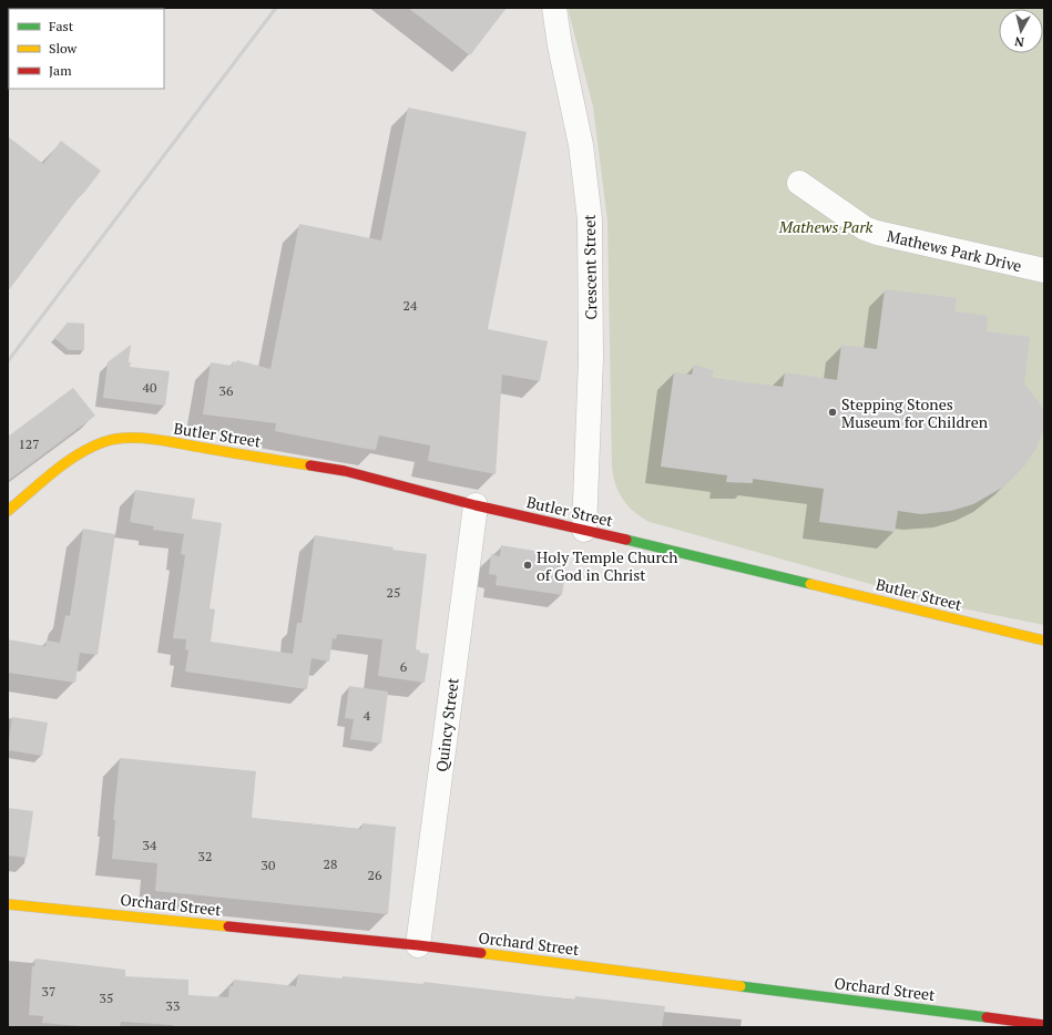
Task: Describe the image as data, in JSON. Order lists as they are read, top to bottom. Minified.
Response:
{"streets":{"main road":["Butler Street","Orchard Street"],"street":["Mathews Park Drive","Crescent Street","Quincy Street"]},"crossings":[["Crescent Street","Butler Street"],["Butler Street","Quincy Street"],["Quincy Street","Orchard Street"]],"parks":["Mathews Park"],"places":["Stepping Stones Museum for Children","Holy Temple Church of God in Christ"],"house_numbers":["24","40","36","127","25","6","4","34","32","28","30","26","37","35","33"],"legend":["Fast","Slow","Jam"],"north":"bottom"}
